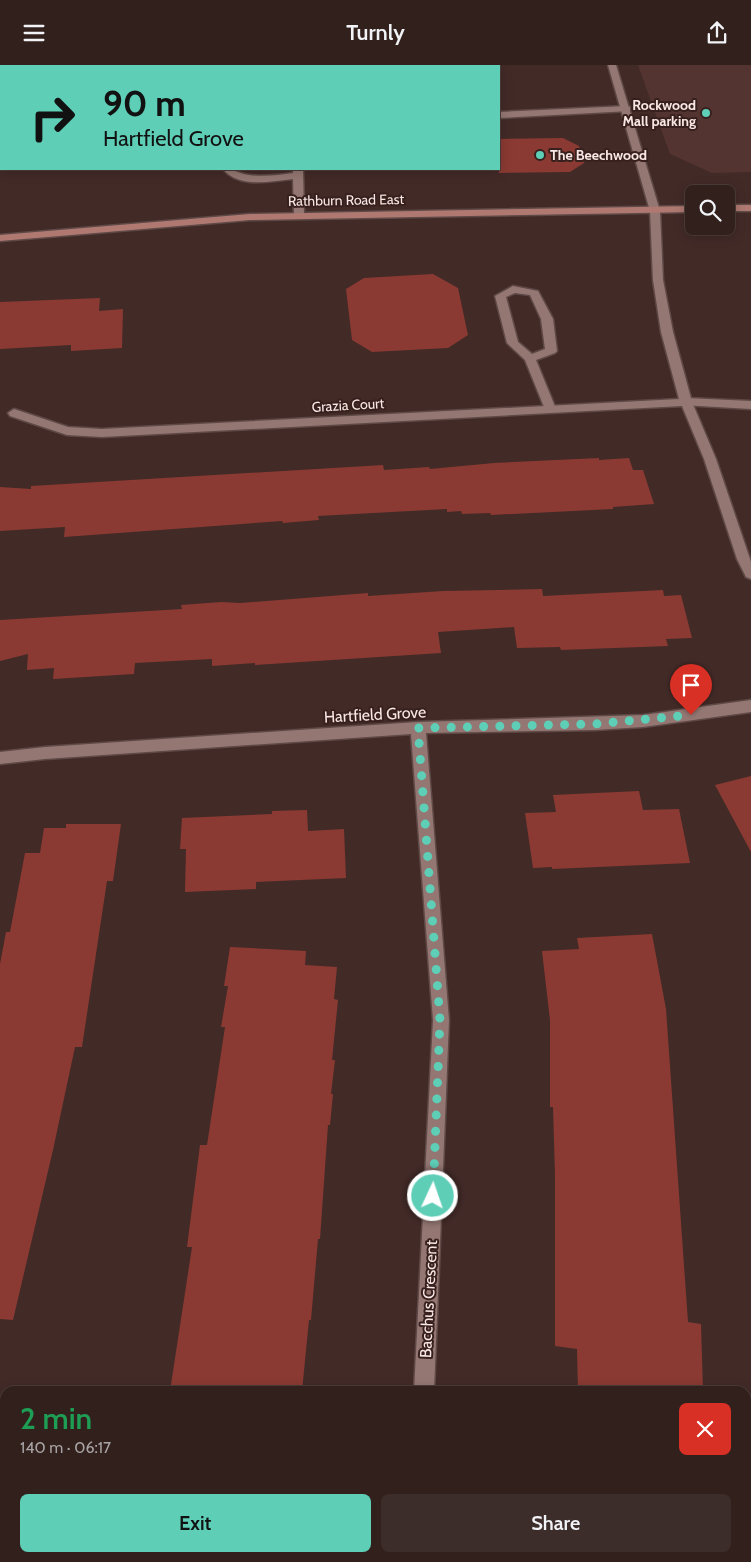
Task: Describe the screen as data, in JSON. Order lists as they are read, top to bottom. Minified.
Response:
{"streets":{"street":["Rathburn Road East","Grazia Court","Hartfield Grove","Bacchus Crescent"]},"crossings":[["Hartfield Grove","Bacchus Crescent"]],"places":["Rockwood Mall parking","The Beechwood"],"page":{"header":"Turnly","turn":["90 m","Hartfield Grove"],"heading":["2 min","140 m · 06:17"],"buttons":["Exit","Share"]}}
